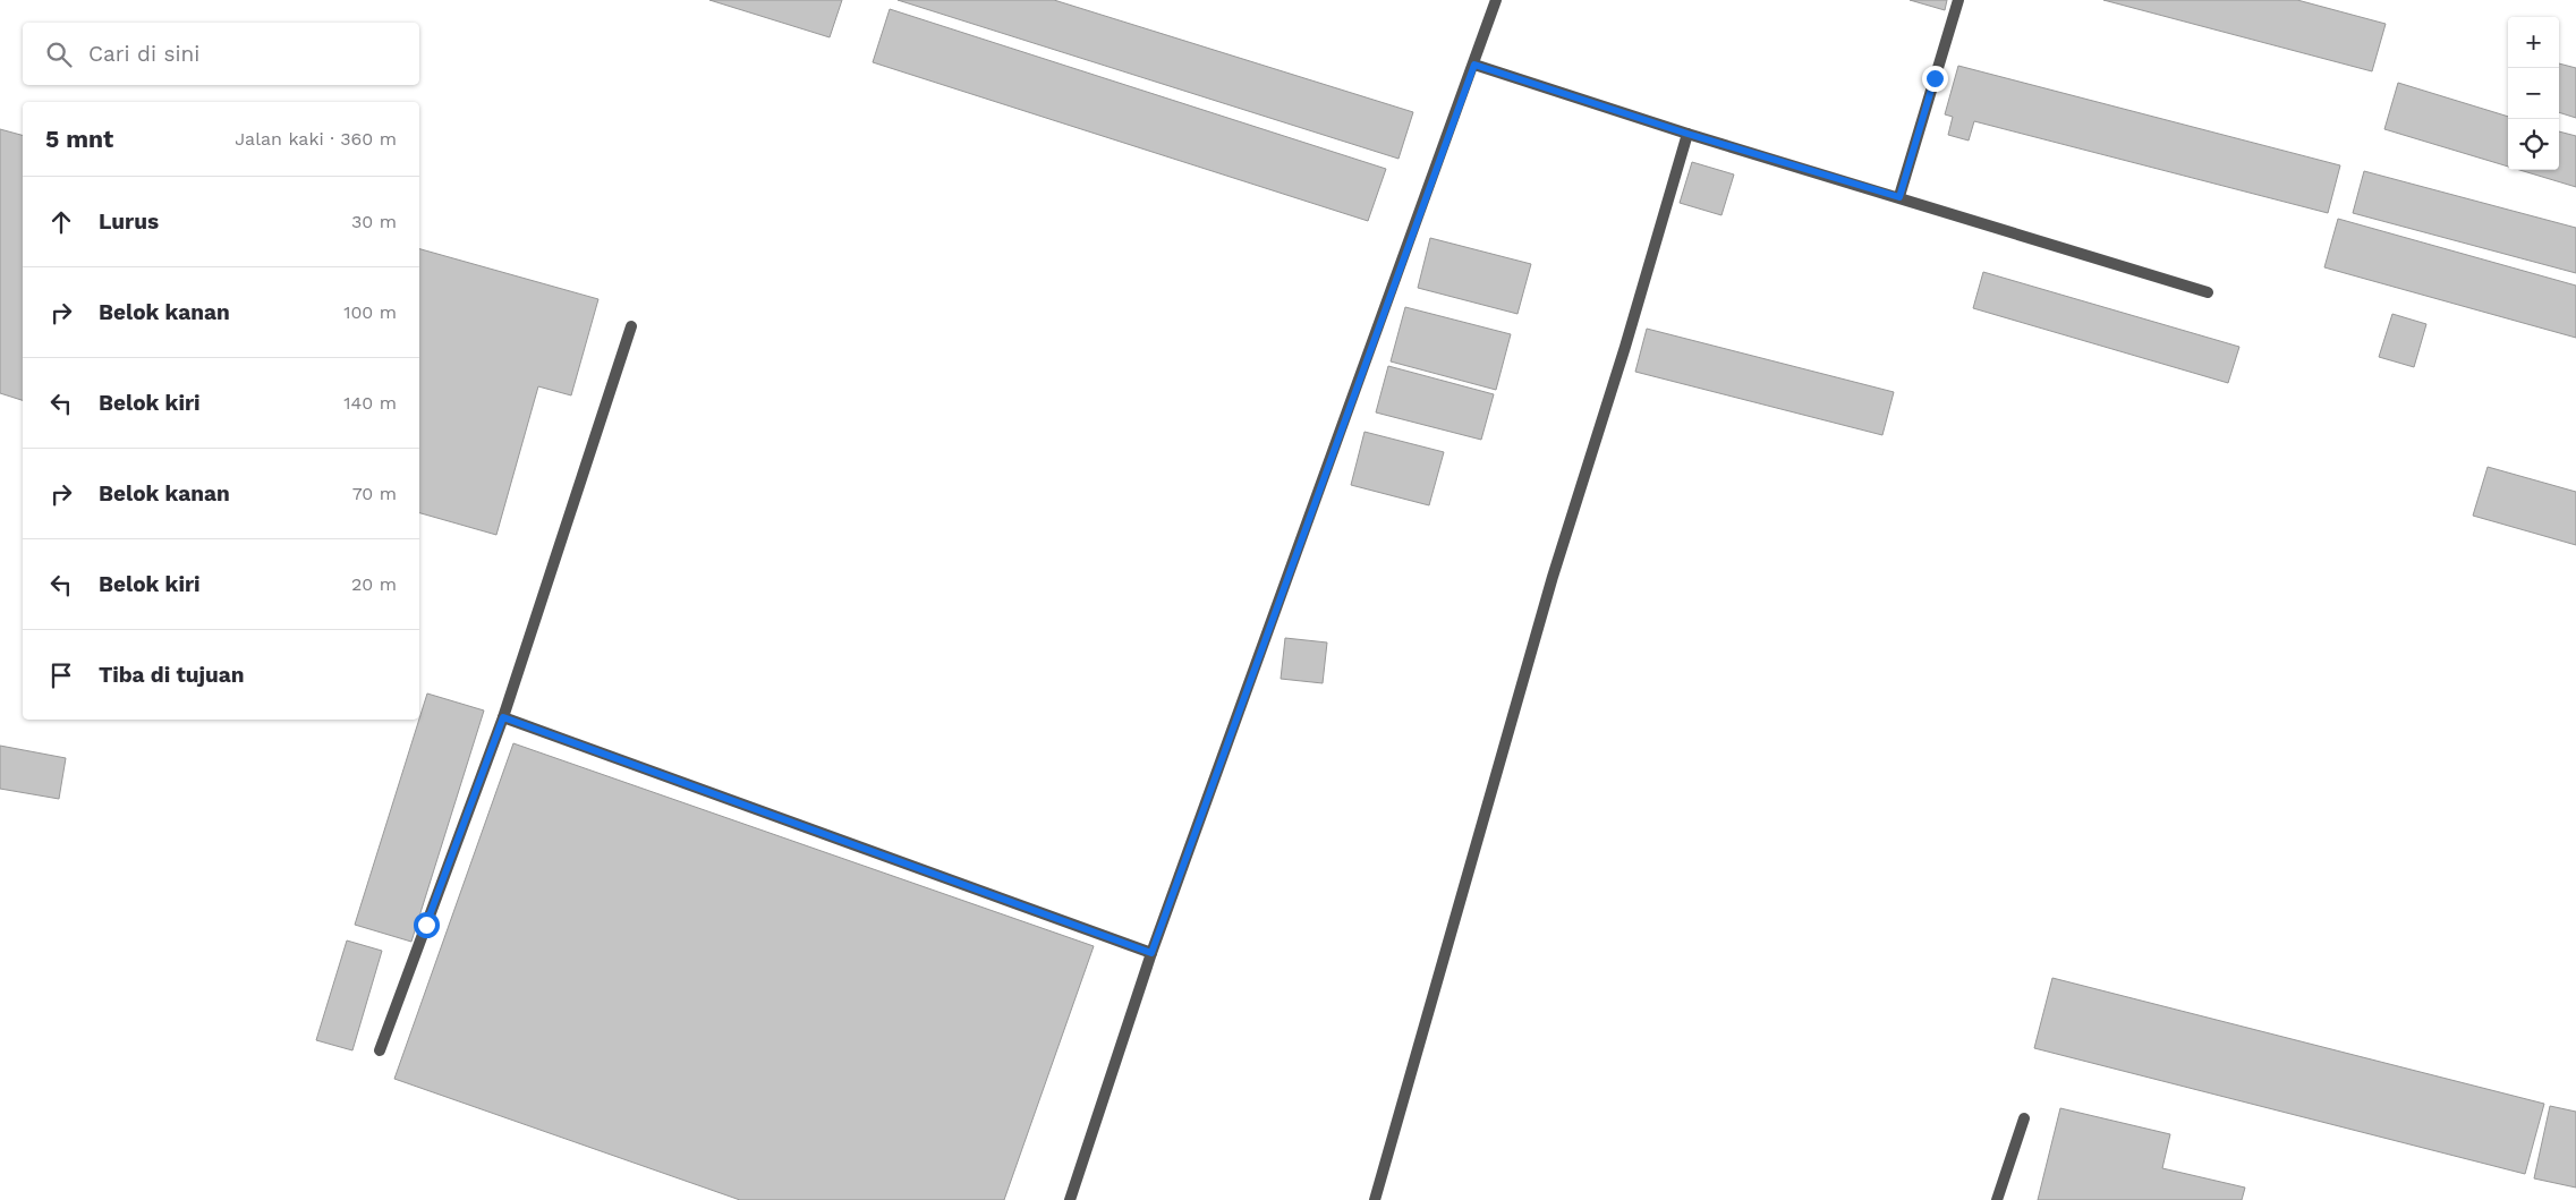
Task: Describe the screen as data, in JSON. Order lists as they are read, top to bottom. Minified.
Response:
{"page":{"map_buttons":["+","−"],"search":"Cari di sini","heading":["5 mnt","Jalan kaki · 360 m"],"list":[["Lurus","30 m"],["Belok kanan","100 m"],["Belok kiri","140 m"],["Belok kanan","70 m"],["Belok kiri","20 m"],"Tiba di tujuan"]}}
